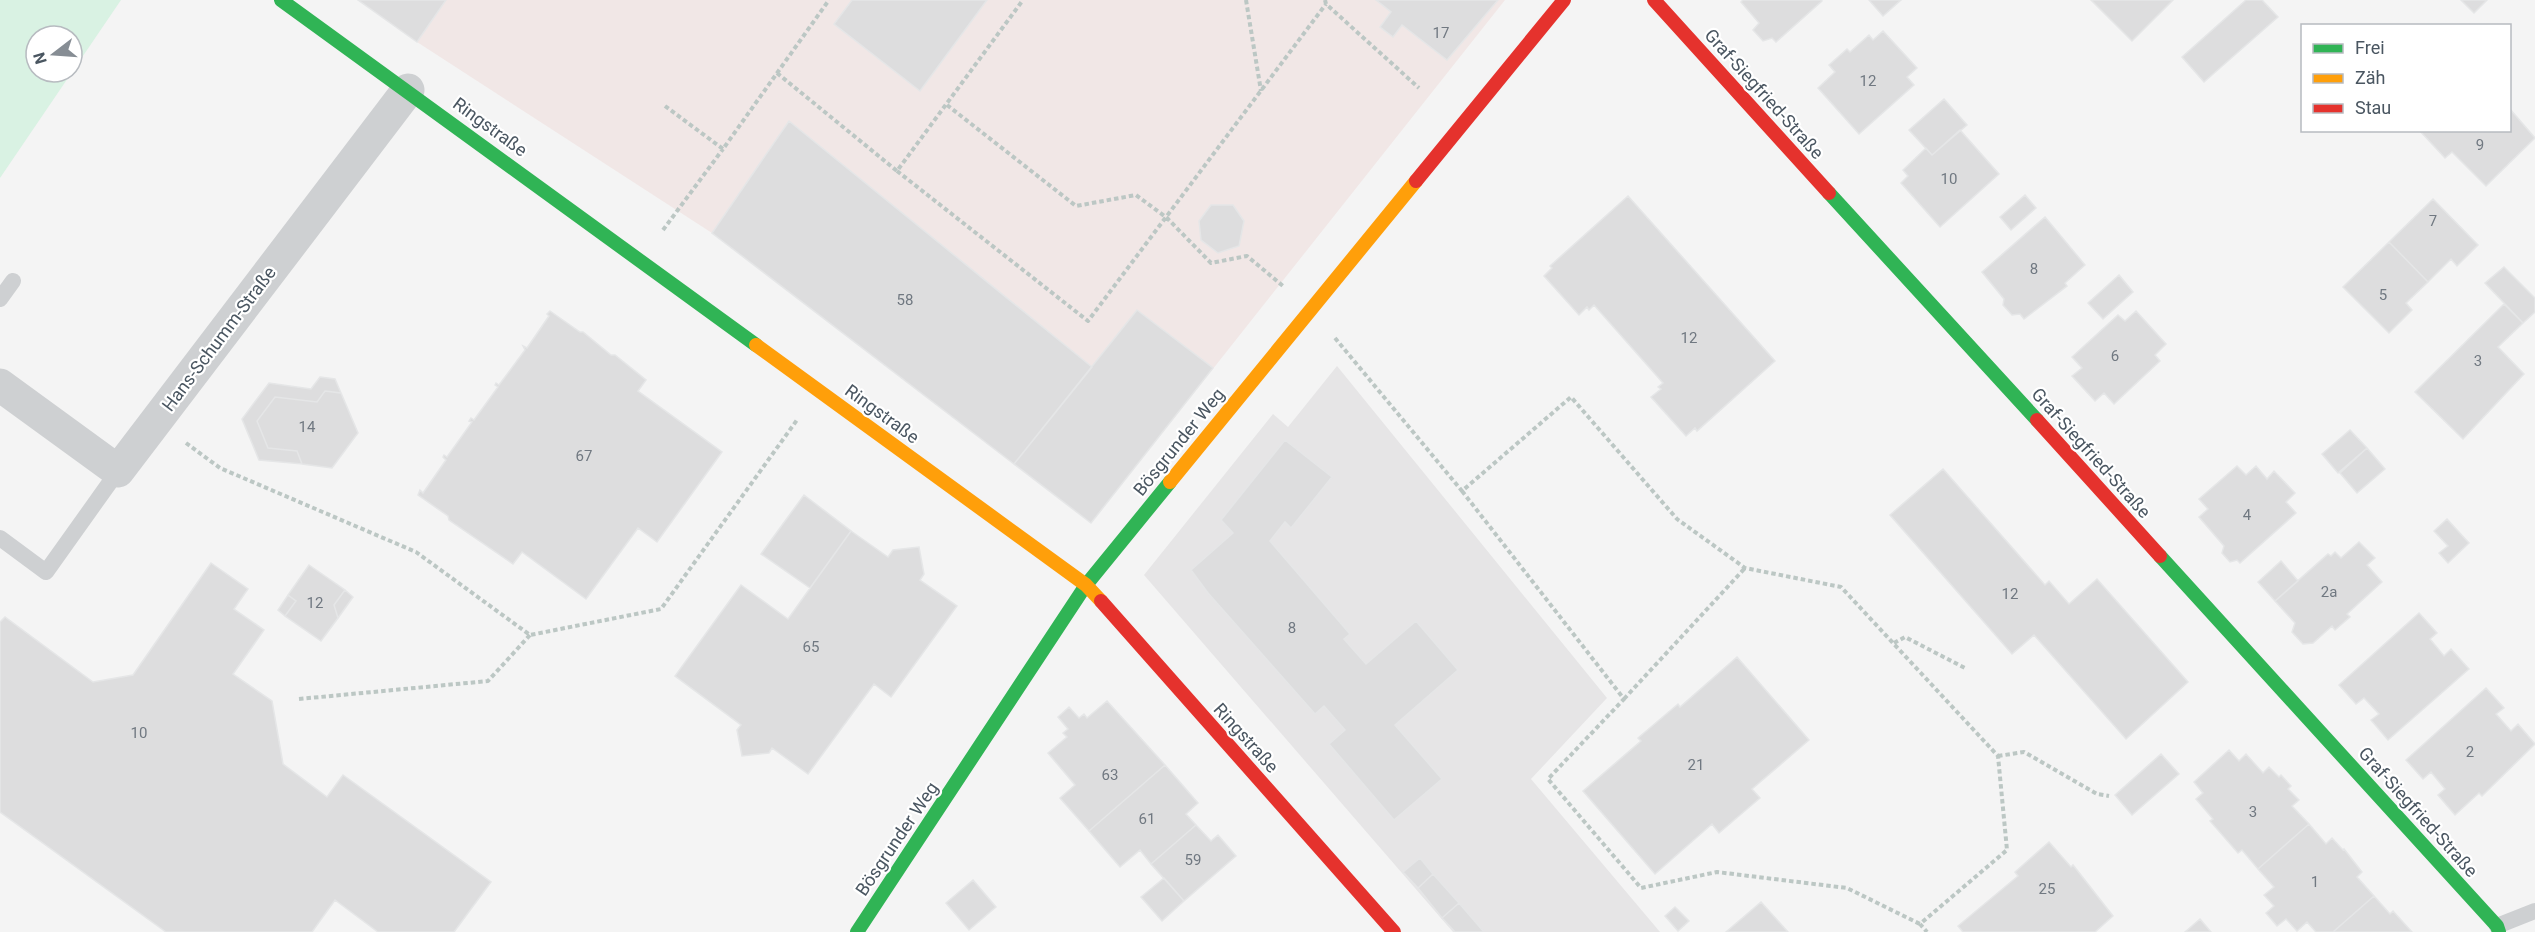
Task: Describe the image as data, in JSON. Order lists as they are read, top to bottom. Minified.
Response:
{"streets":{"street":["Graf-Siegfried-Straße","Ringstraße","Hans-Schumm-Straße","Bösgrunder Weg"]},"crossings":[["Ringstraße","Hans-Schumm-Straße"],["Ringstraße","Bösgrunder Weg"]],"house_numbers":["17","12","9","10","7","8","5","58","12","6","3","14","67","4","2a","12","12","8","65","10","2","21","63","3","61","59","1","25"],"legend":["Frei","Zäh","Stau"],"north":"left"}
